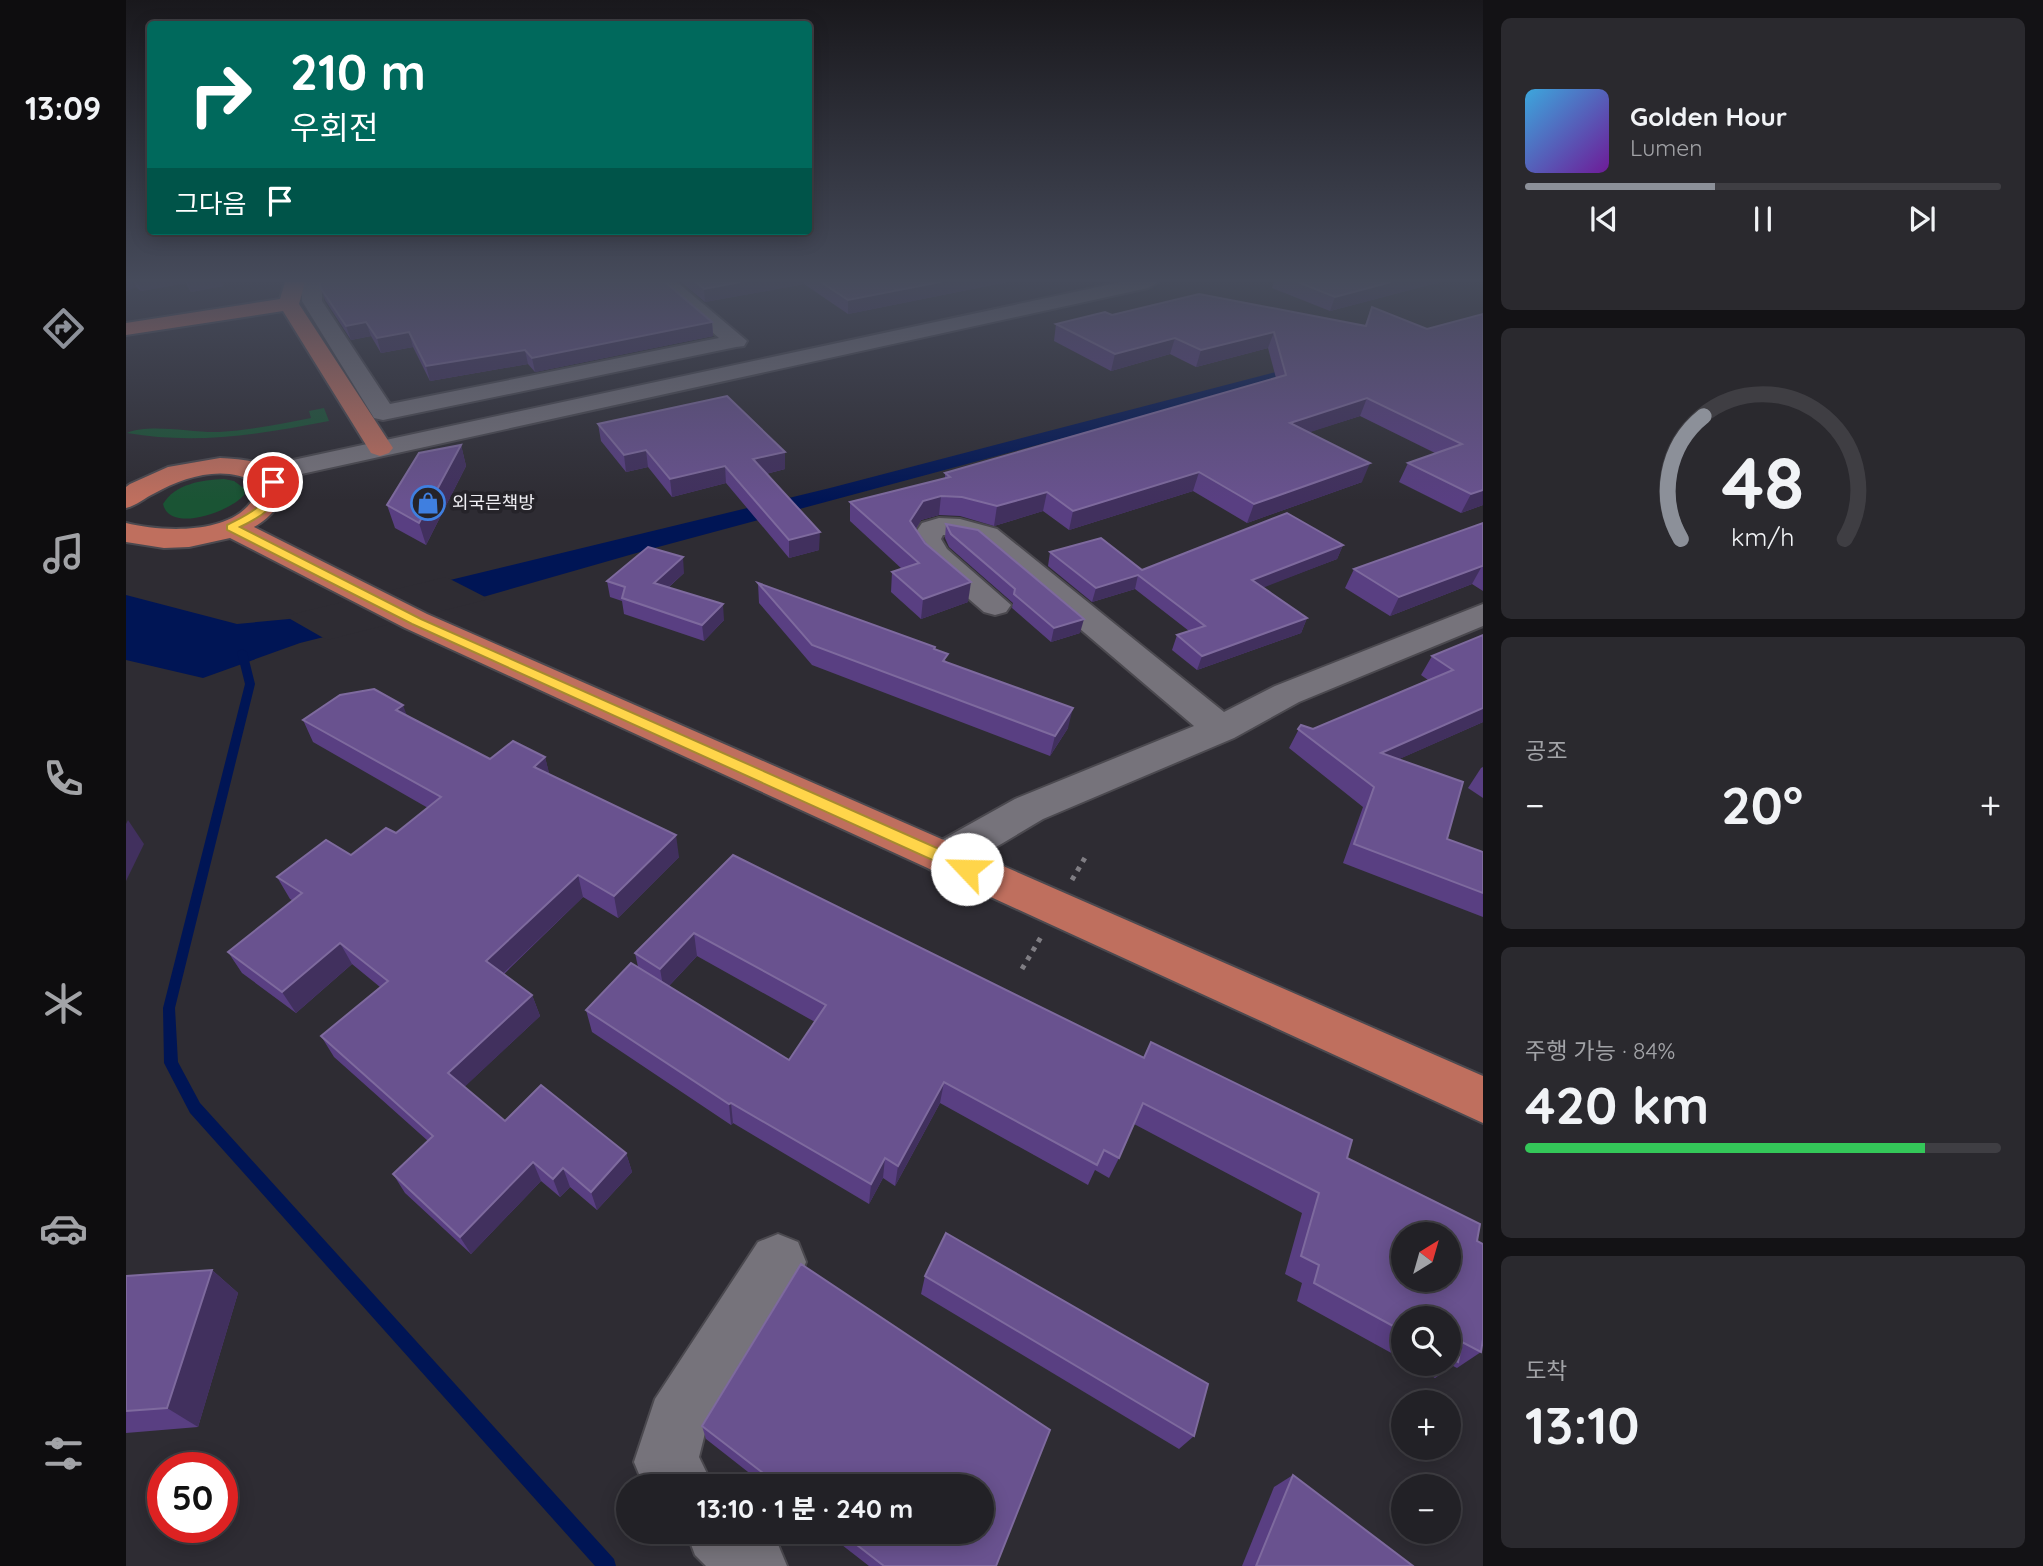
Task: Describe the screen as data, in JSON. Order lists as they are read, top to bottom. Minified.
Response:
{"places":{"shop":["외국믄책방"]},"north":"top right","page":{"tabs":"13:09","turn":["210 m","우회전"],"song":["Golden Hour","Lumen"],"then":"그다음","tile":["공조",["주행 가능 · 84%","420 km"],["도착","13:10"]],"heat":["−","20°","+"],"map_buttons":["+","−"],"limit":"50","trip":"13:10 · 1 분 · 240 m","gauge":["48","km/h"]}}
